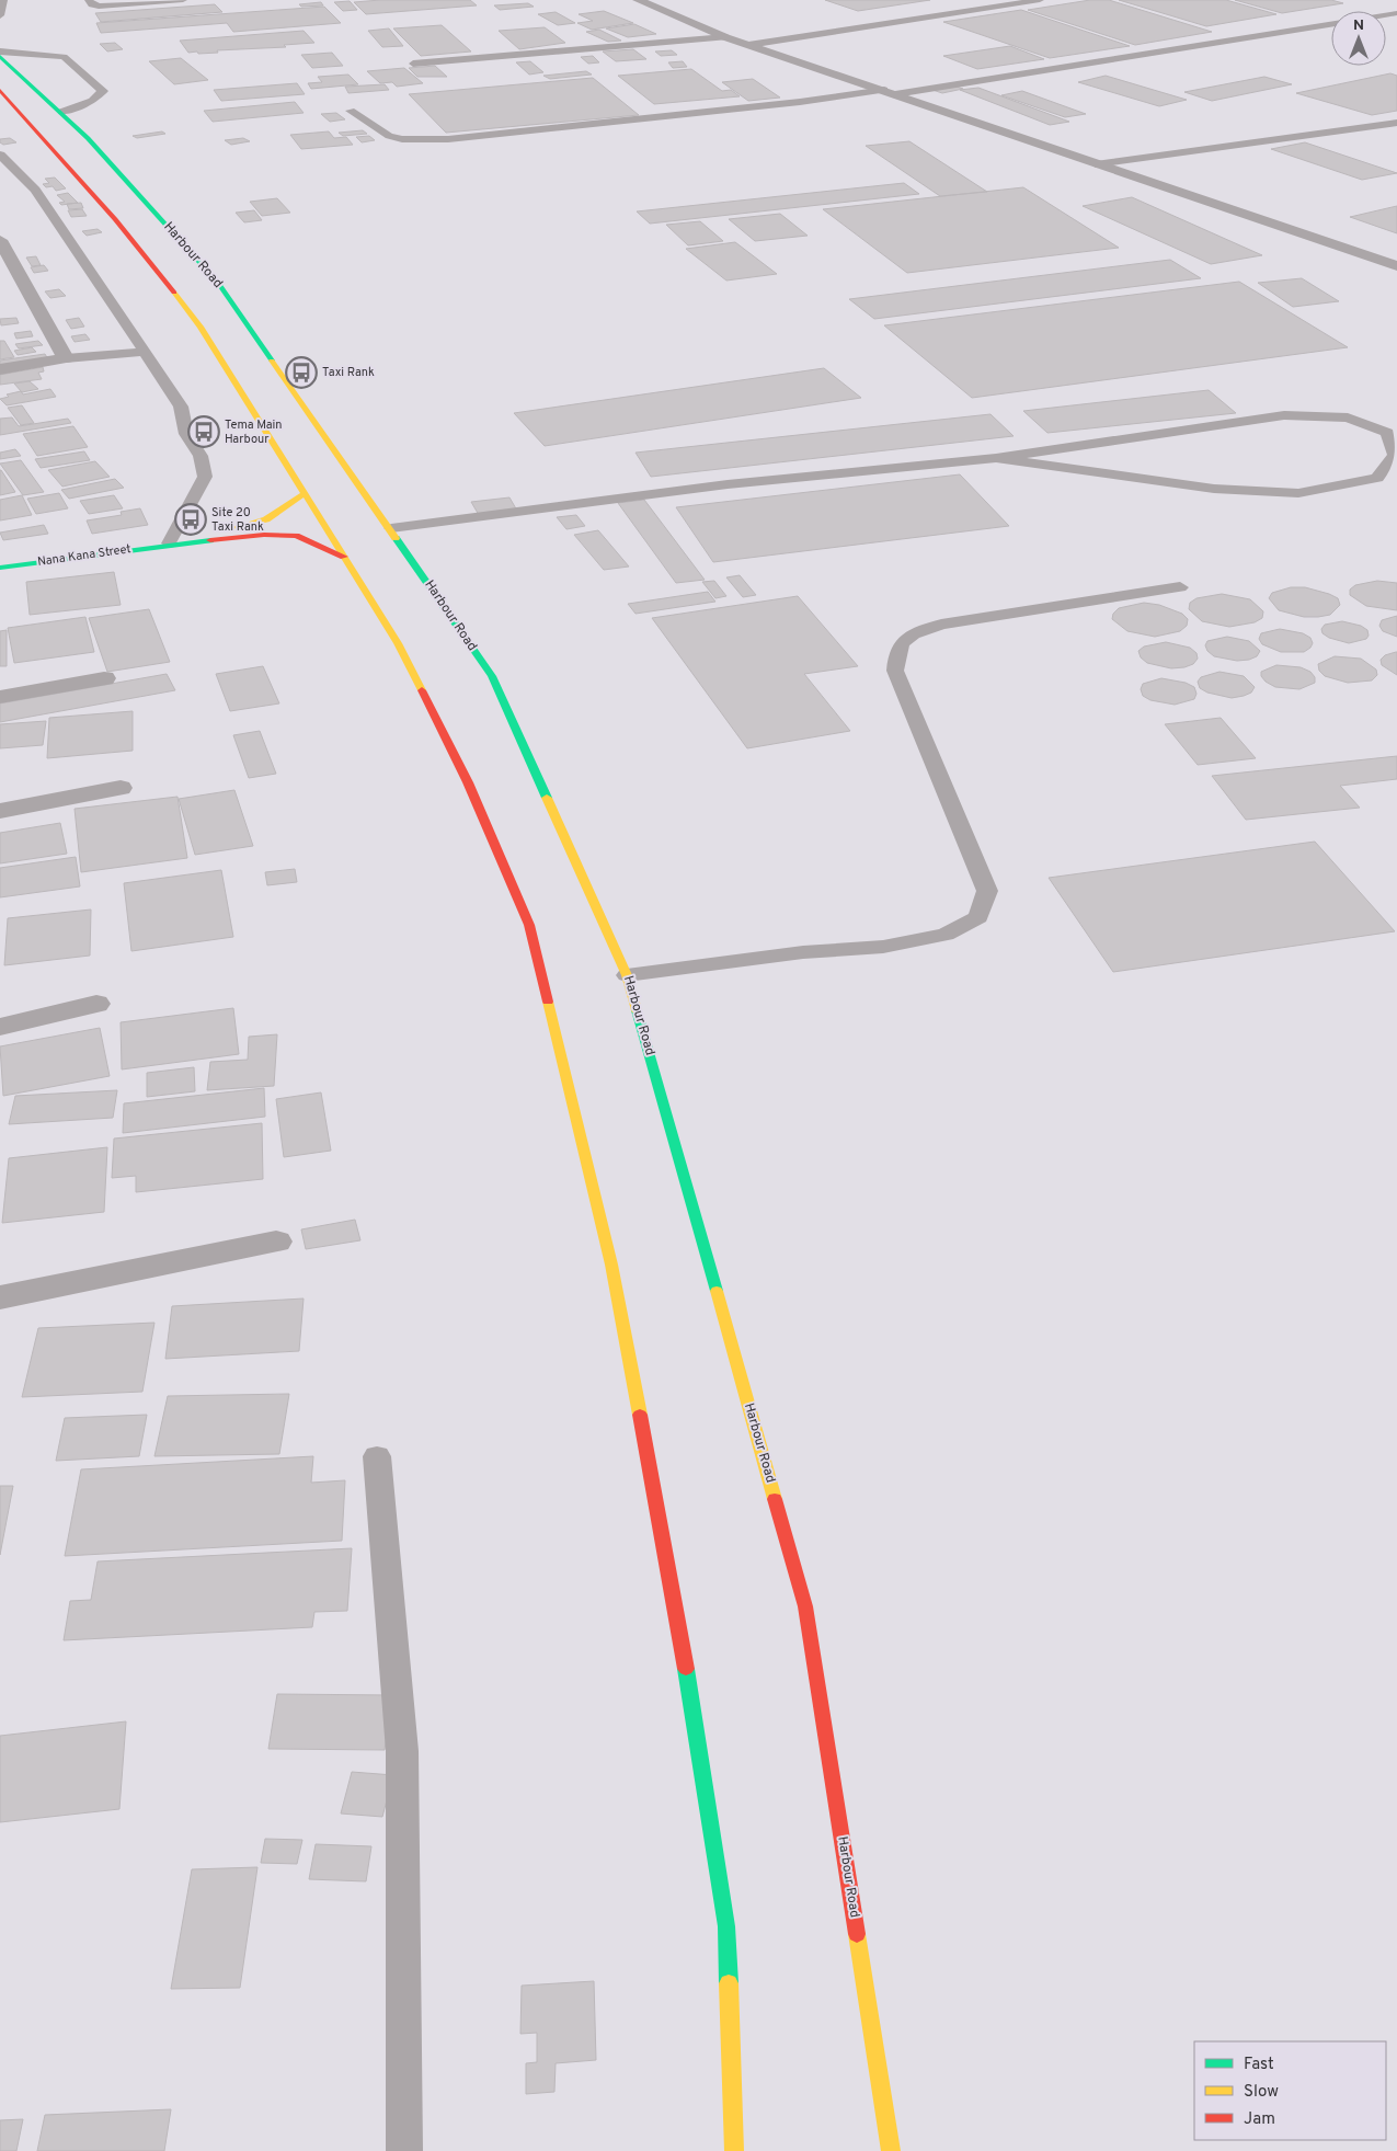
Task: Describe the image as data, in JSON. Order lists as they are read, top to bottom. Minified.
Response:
{"streets":{"main road":["Harbour Road","Nana Kana Street"]},"places":{"bus stop":["Taxi Rank","Tema Main Harbour","Site 20 Taxi Rank"]},"legend":["Fast","Slow","Jam"],"north":"top"}
